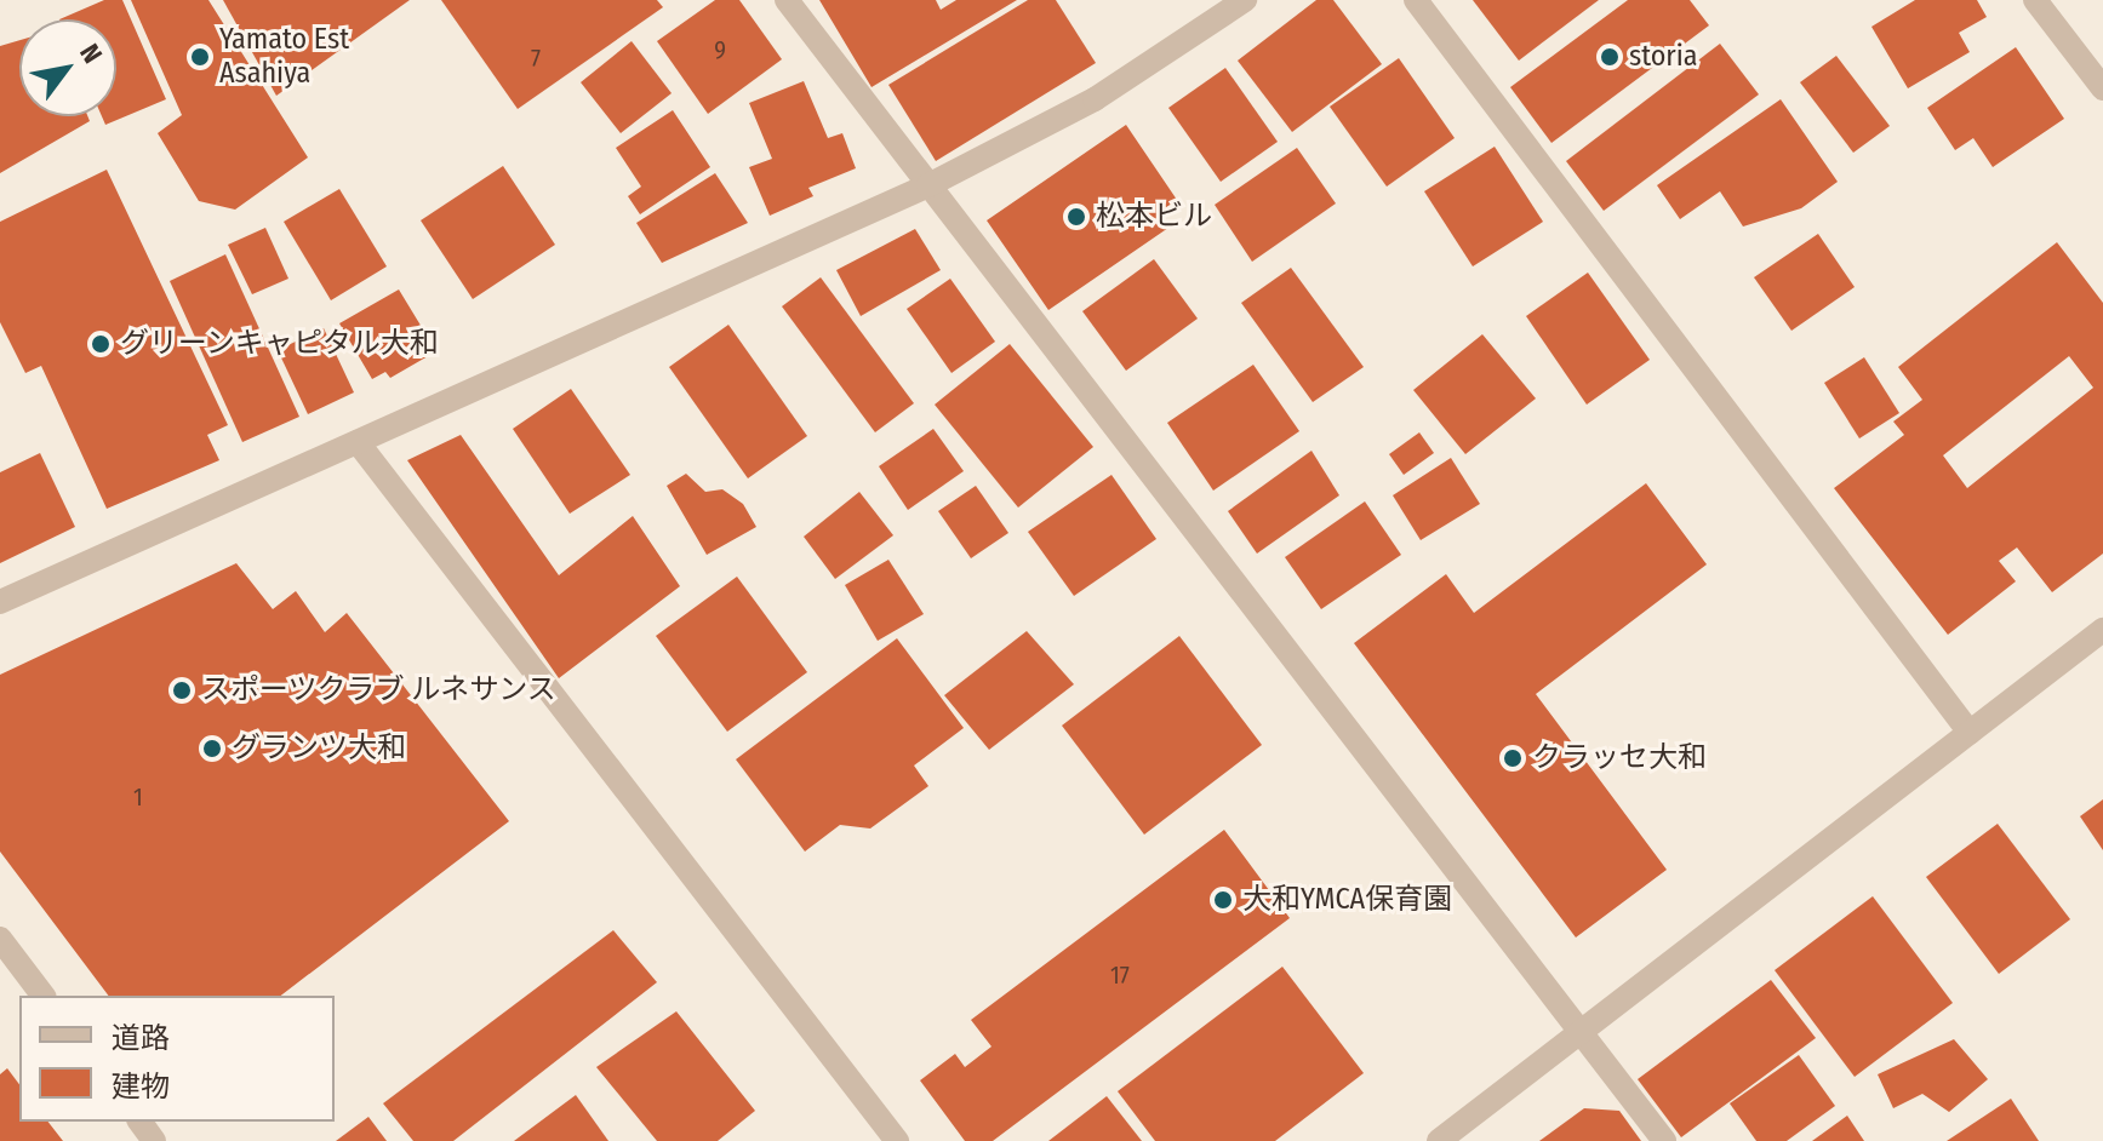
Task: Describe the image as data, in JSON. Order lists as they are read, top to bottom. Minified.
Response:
{"places":["Yamato Est Asahiya","storia","松本ビル","グリーンキャピタル大和","スポーツクラブ ルネサンス","グランツ大和","クラッセ大和","大和YMCA保育園"],"house_numbers":["9","7","1","17"],"legend":["道路","建物"],"north":"top right"}
